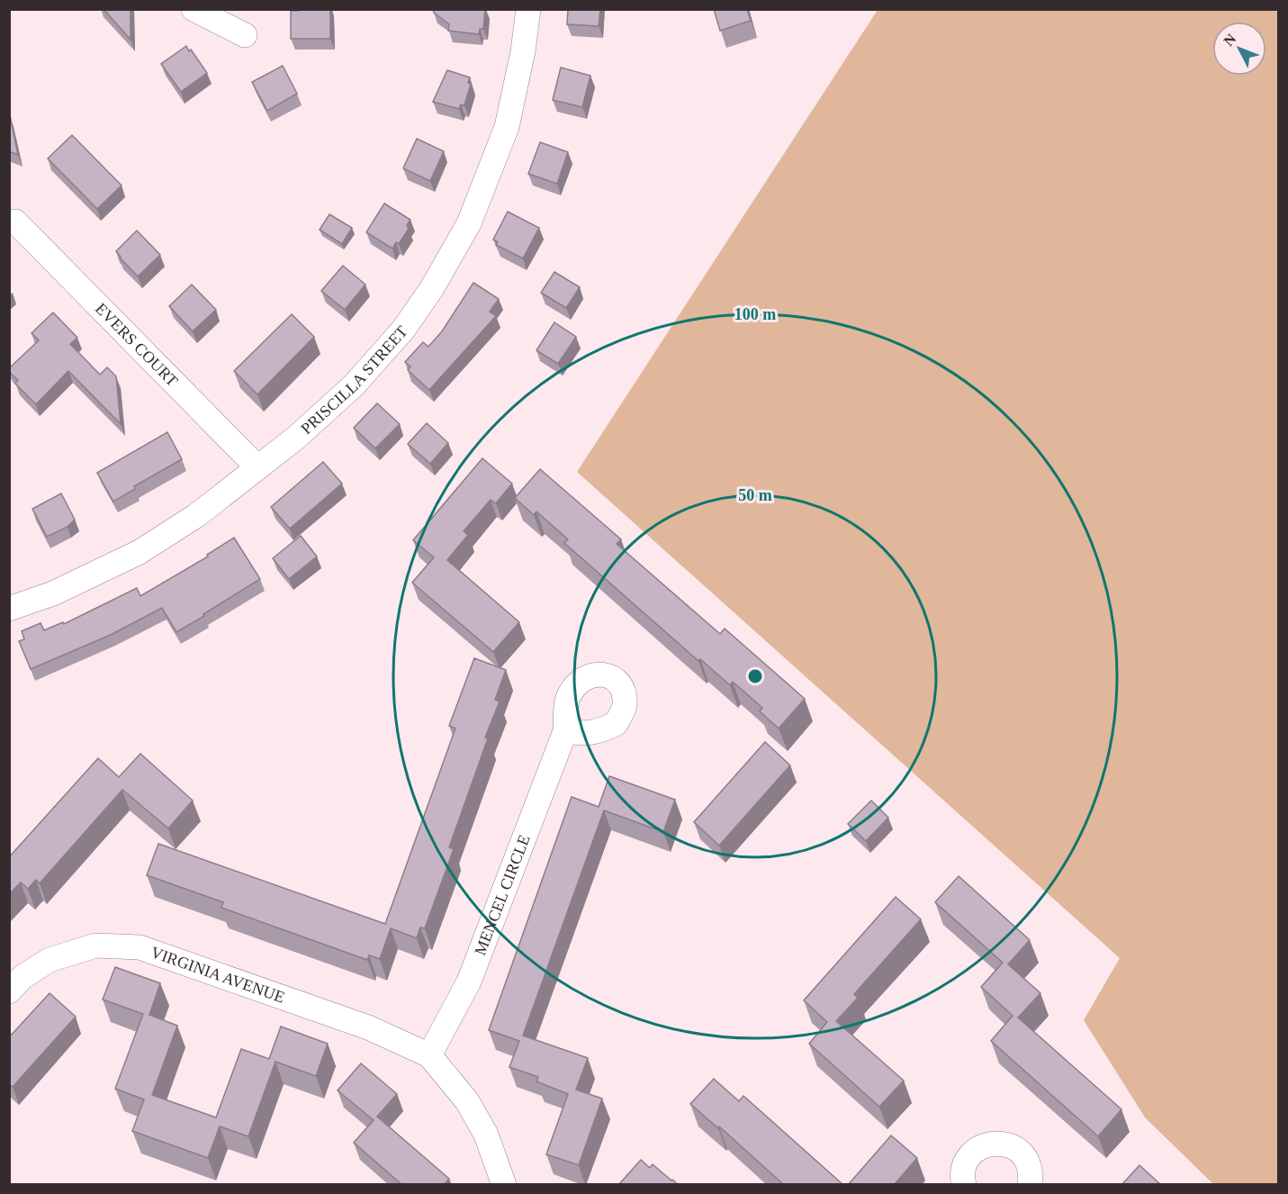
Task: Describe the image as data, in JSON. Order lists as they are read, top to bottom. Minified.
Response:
{"streets":{"street":["EVERS COURT","PRISCILLA STREET","MENCEL CIRCLE","VIRGINIA AVENUE"]},"crossings":[["EVERS COURT","PRISCILLA STREET"],["MENCEL CIRCLE","VIRGINIA AVENUE"]],"north":"top left","rings":["100 m","50 m"]}
